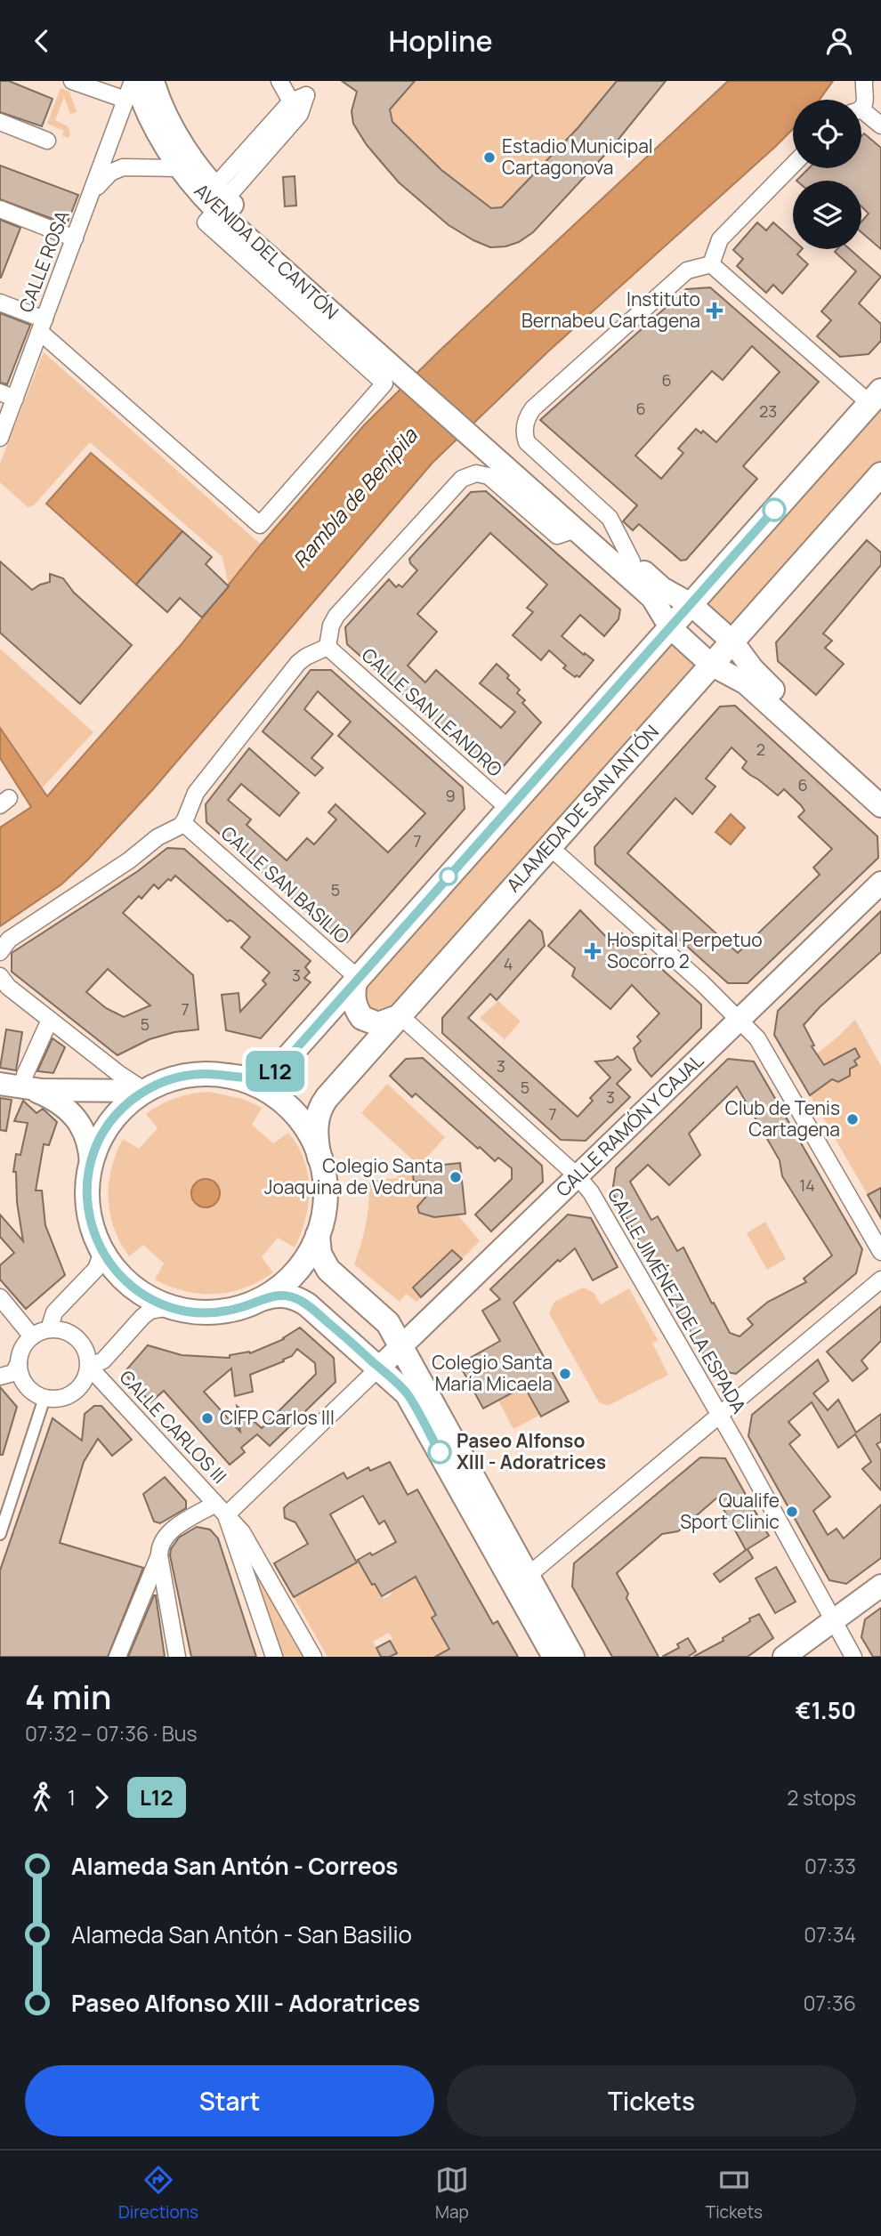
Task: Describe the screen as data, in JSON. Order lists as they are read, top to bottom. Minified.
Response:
{"streets":{"main road":["AVENIDA DEL CANTÓN","ALAMEDA DE SAN ANTÓN","CALLE RAMÓN Y CAJAL"],"street":["CALLE ROSA","CALLE SAN LEANDRO","CALLE SAN BASILIO","CALLE JIMÉNEZ DE LA ESPADA","CALLE CARLOS III"]},"crossings":[["AVENIDA DEL CANTÓN","CALLE ROSA"],["ALAMEDA DE SAN ANTÓN","CALLE JIMÉNEZ DE LA ESPADA"],["CALLE RAMÓN Y CAJAL","CALLE JIMÉNEZ DE LA ESPADA"]],"water":["Rambla de Benipila"],"places":{"other":["Estadio Municipal Cartagonova","Club de Tenis Cartagena","Colegio Santa Joaquina de Vedruna","Colegio Santa María Micaela","CIFP Carlos III","Paseo Alfonso XIII - Adoratrices","Qualife Sport Clinic"],"health":["Instituto Bernabeu Cartagena","Hospital Perpetuo Socorro 2"]},"lines":["bus line L12"],"house_numbers":["6","6","23","2","6","9","7","5","4","3","7","5","3","5","3","7","14"],"page":{"header":"Hopline","on_map":"L12","heading":["4 min","07:32 – 07:36 · Bus","€1.50"],"legs":["1","L12","2 stops"],"list":[{"name":"Alameda San Antón - Correos","value":"07:33"},{"name":"Alameda San Antón - San Basilio","value":"07:34"},{"name":"Paseo Alfonso XIII - Adoratrices","value":"07:36"}],"buttons":["Start","Tickets"],"tabs":["Directions","Map","Tickets"]}}
